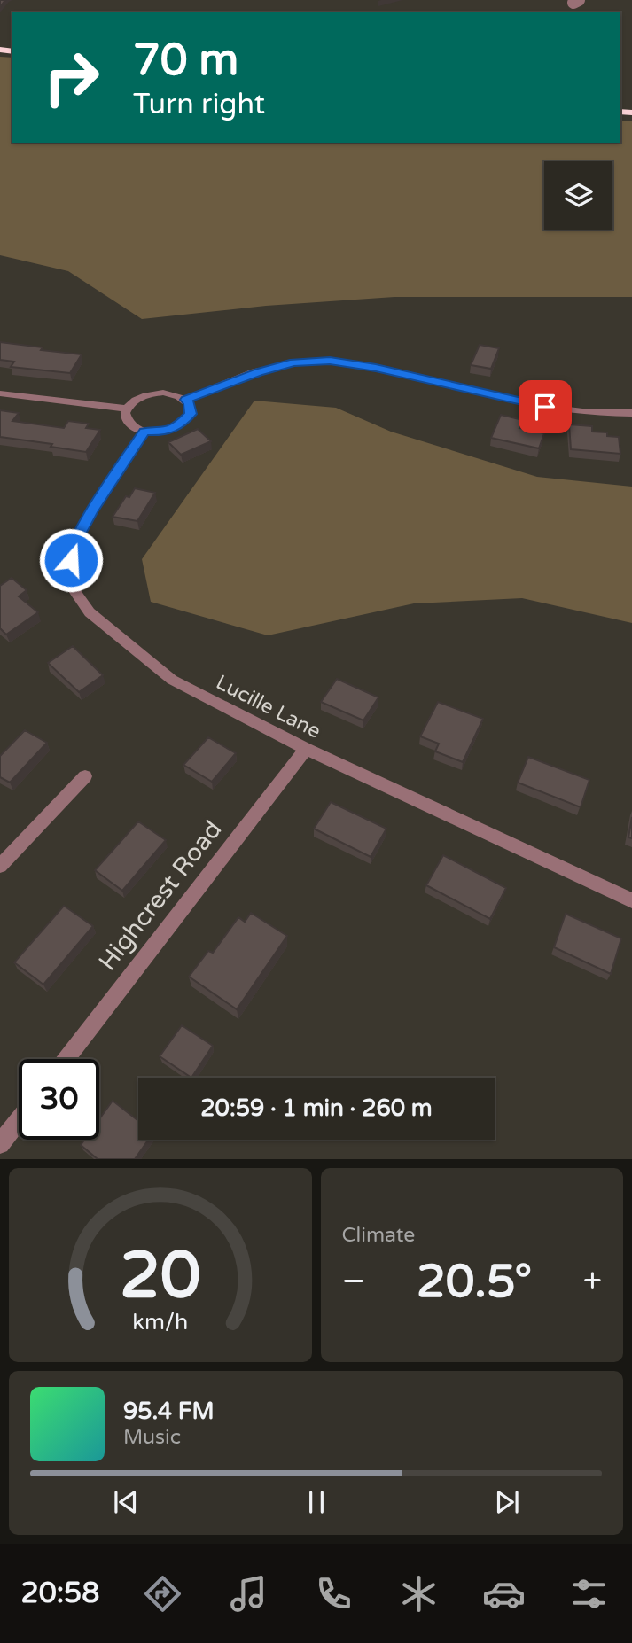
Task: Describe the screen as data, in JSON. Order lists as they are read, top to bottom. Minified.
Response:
{"streets":{"street":["Lucille Lane","Highcrest Road"]},"crossings":[["Lucille Lane","Highcrest Road"]],"page":{"turn":["70 m","Turn right"],"limit":"30","trip":"20:59 · 1 min · 260 m","tile":"Climate","heat":["−","20.5°","+"],"song":["95.4 FM","Music"],"tabs":"20:58","gauge":["20","km/h"]}}
